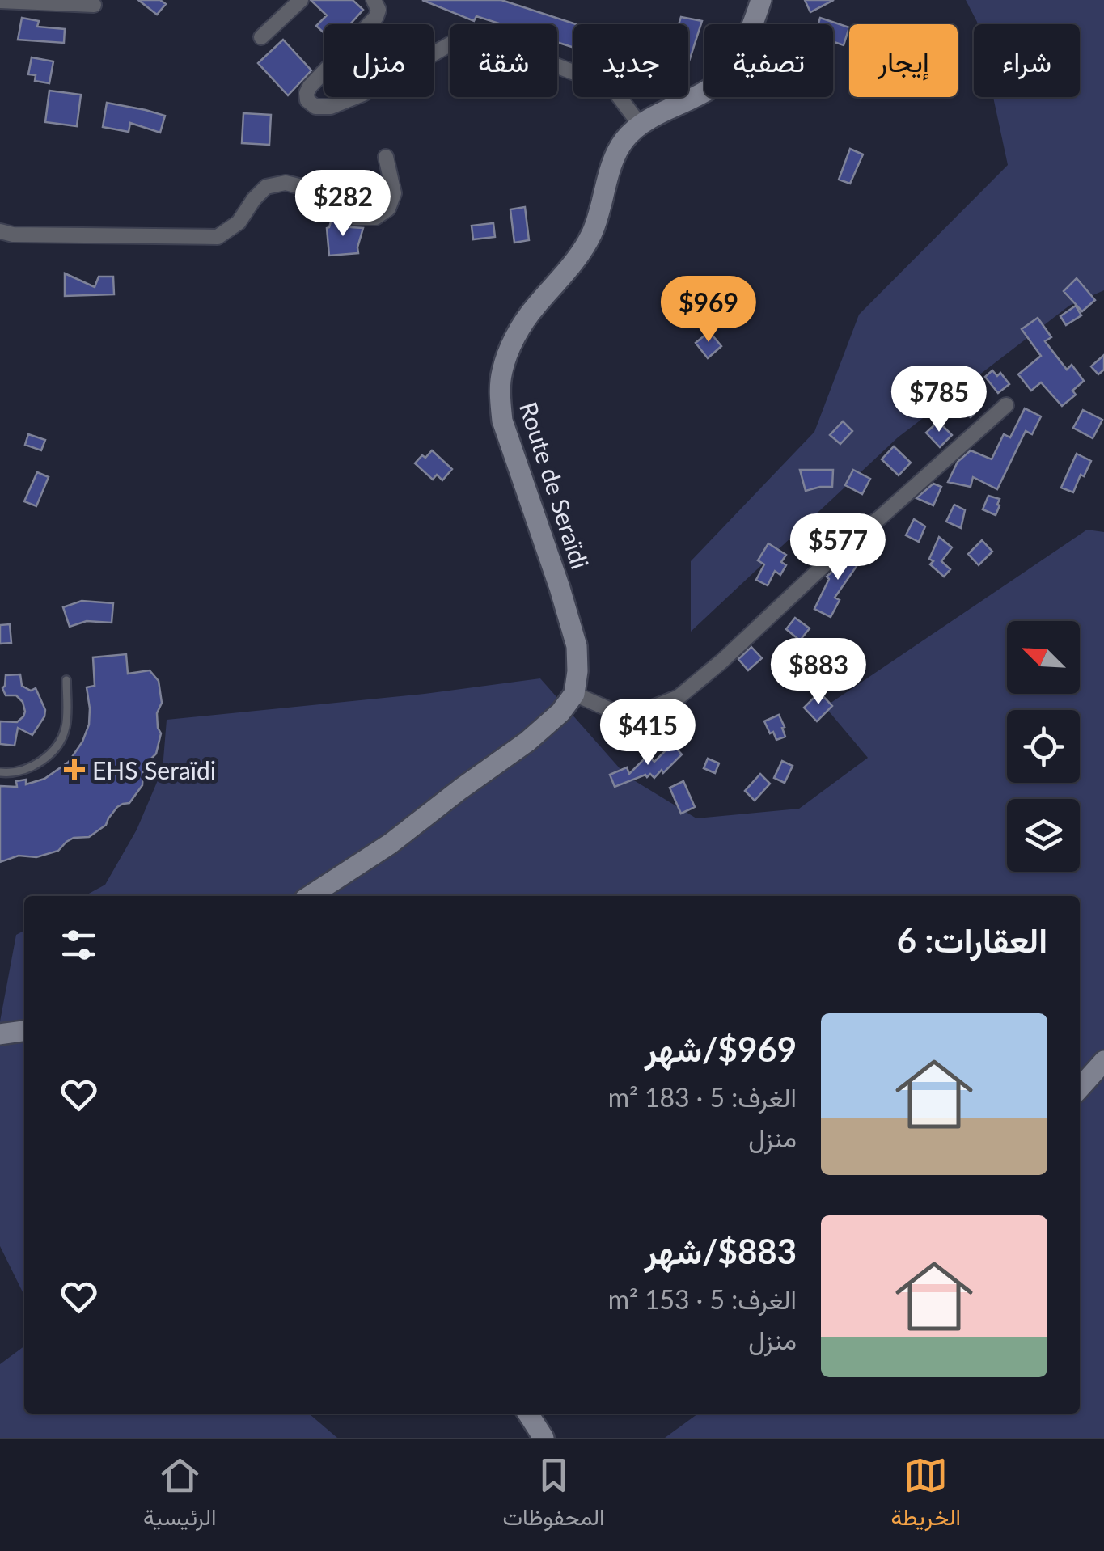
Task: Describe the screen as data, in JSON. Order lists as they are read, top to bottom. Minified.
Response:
{"streets":{"main road":["Route de Seraïdi"]},"places":{"health":["EHS Seraïdi"]},"north":"top left","page":{"chip":["شراء","إيجار","تصفية","جديد","شقة","منزل"],"price":["$282","$969","$785","$577","$883","$415"],"heading":"العقارات: 6","list":[{"name":"$969/شهر","note":"الغرف: 5 · 183 m² · منزل"},{"name":"$883/شهر","note":"الغرف: 5 · 153 m² · منزل"}],"tabs":["الخريطة","المحفوظات","الرئيسية"]}}
